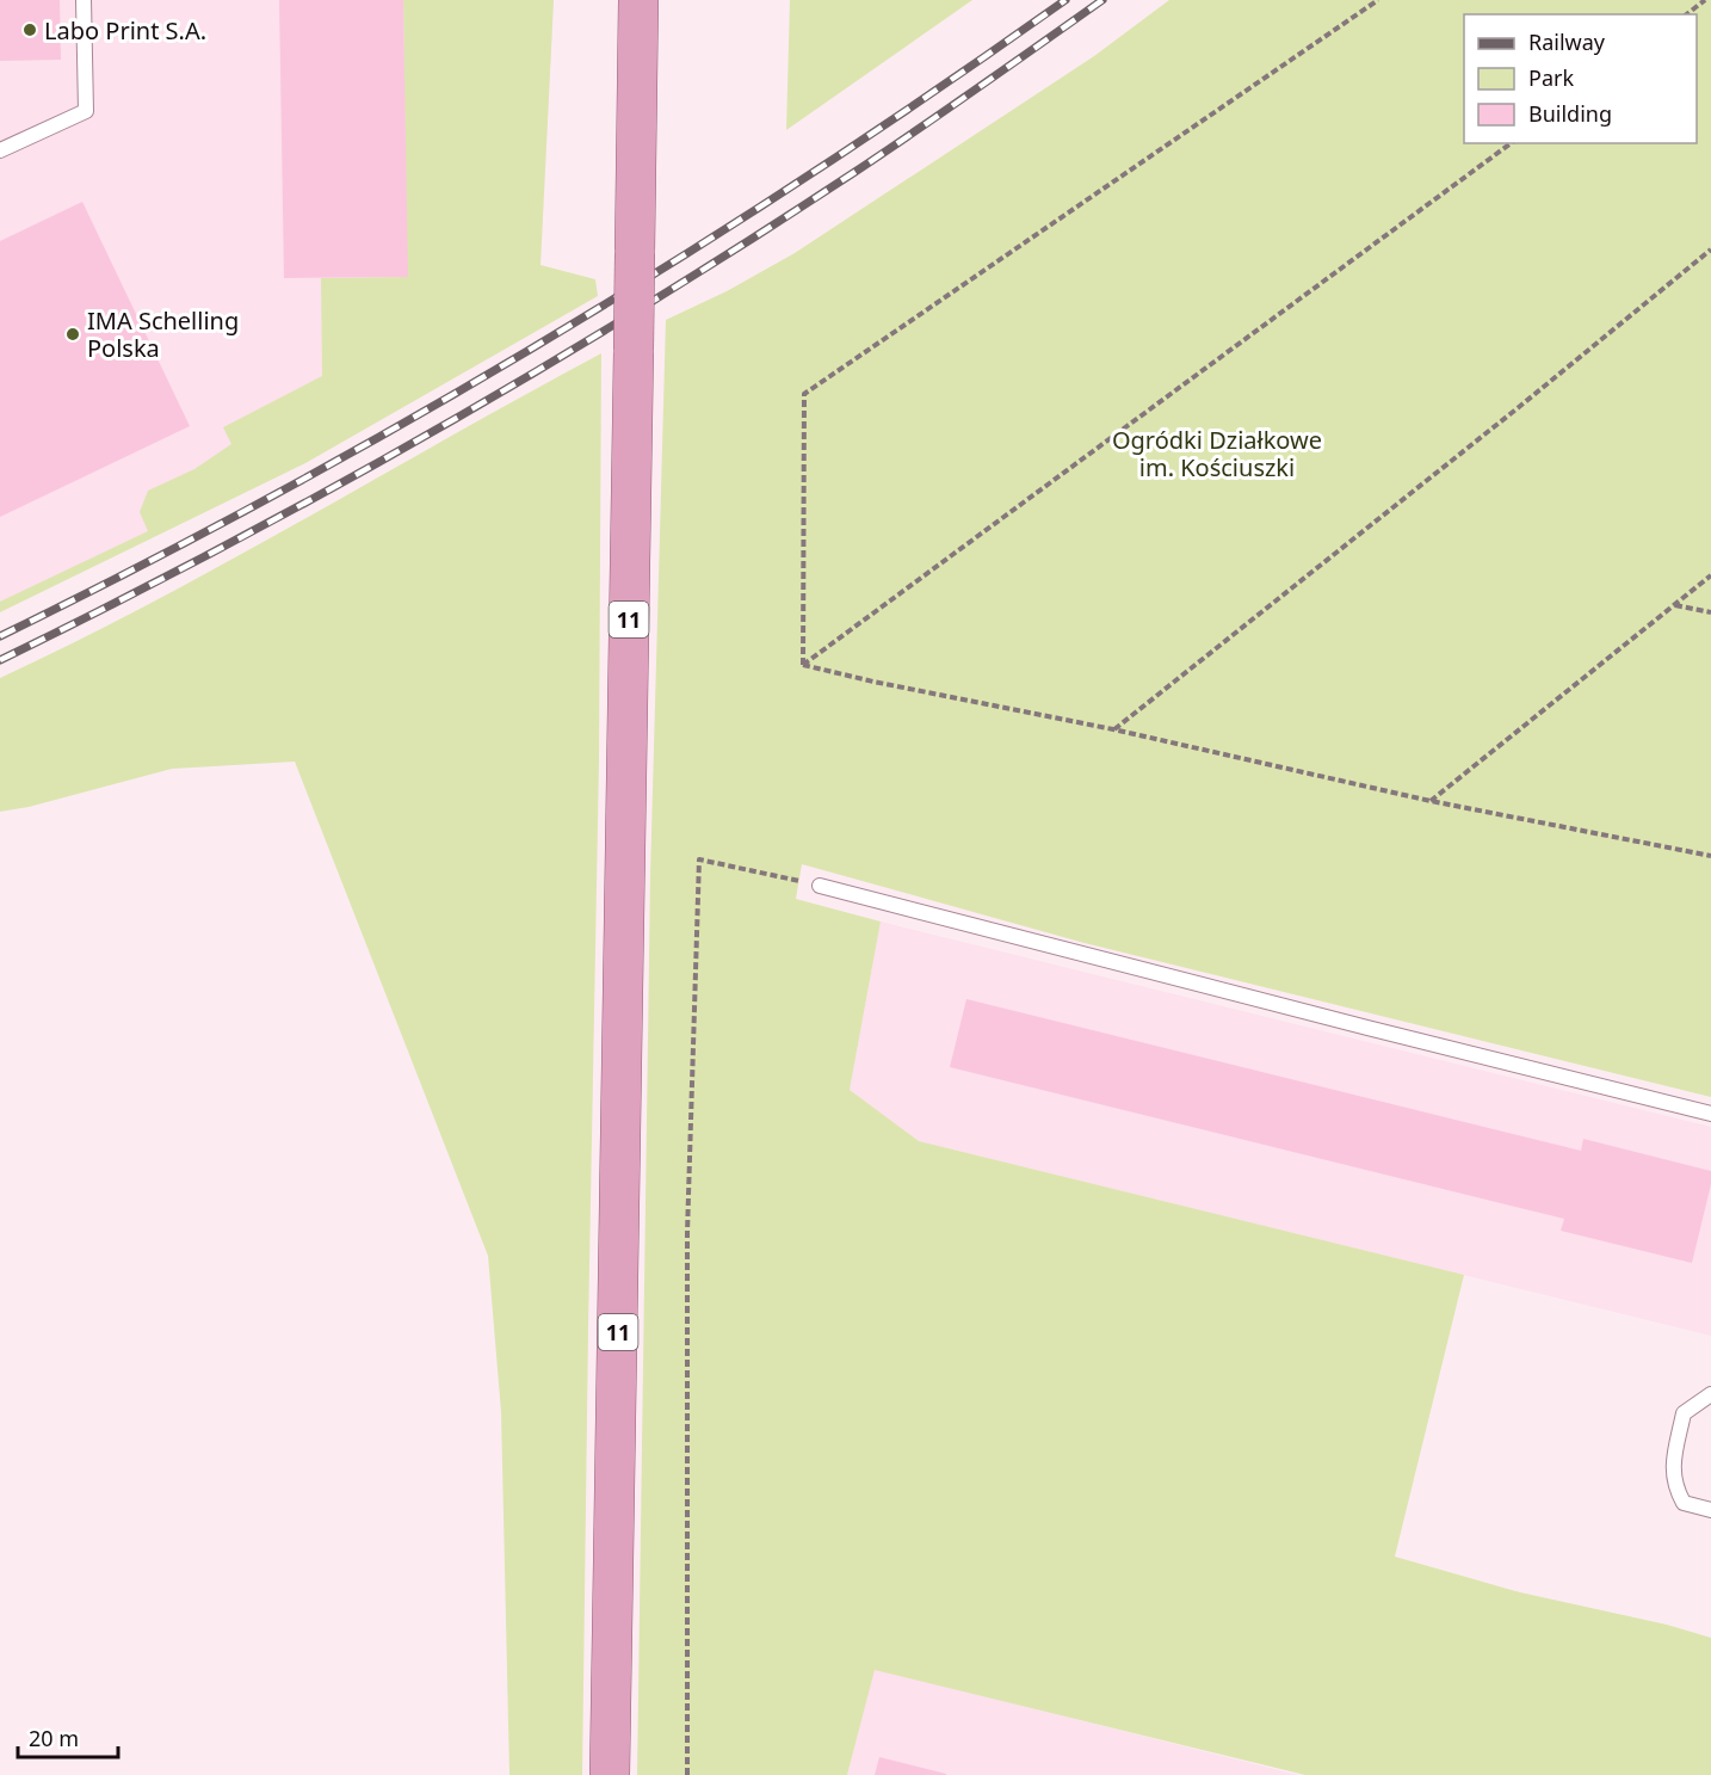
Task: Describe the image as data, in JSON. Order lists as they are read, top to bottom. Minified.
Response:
{"streets":{"highway":["11"]},"parks":["Ogródki Działkowe im. Kościuszki"],"places":["Labo Print S.A.","IMA Schelling Polska"],"legend":["Railway","Park","Building"],"scale_bar":"20 m"}
